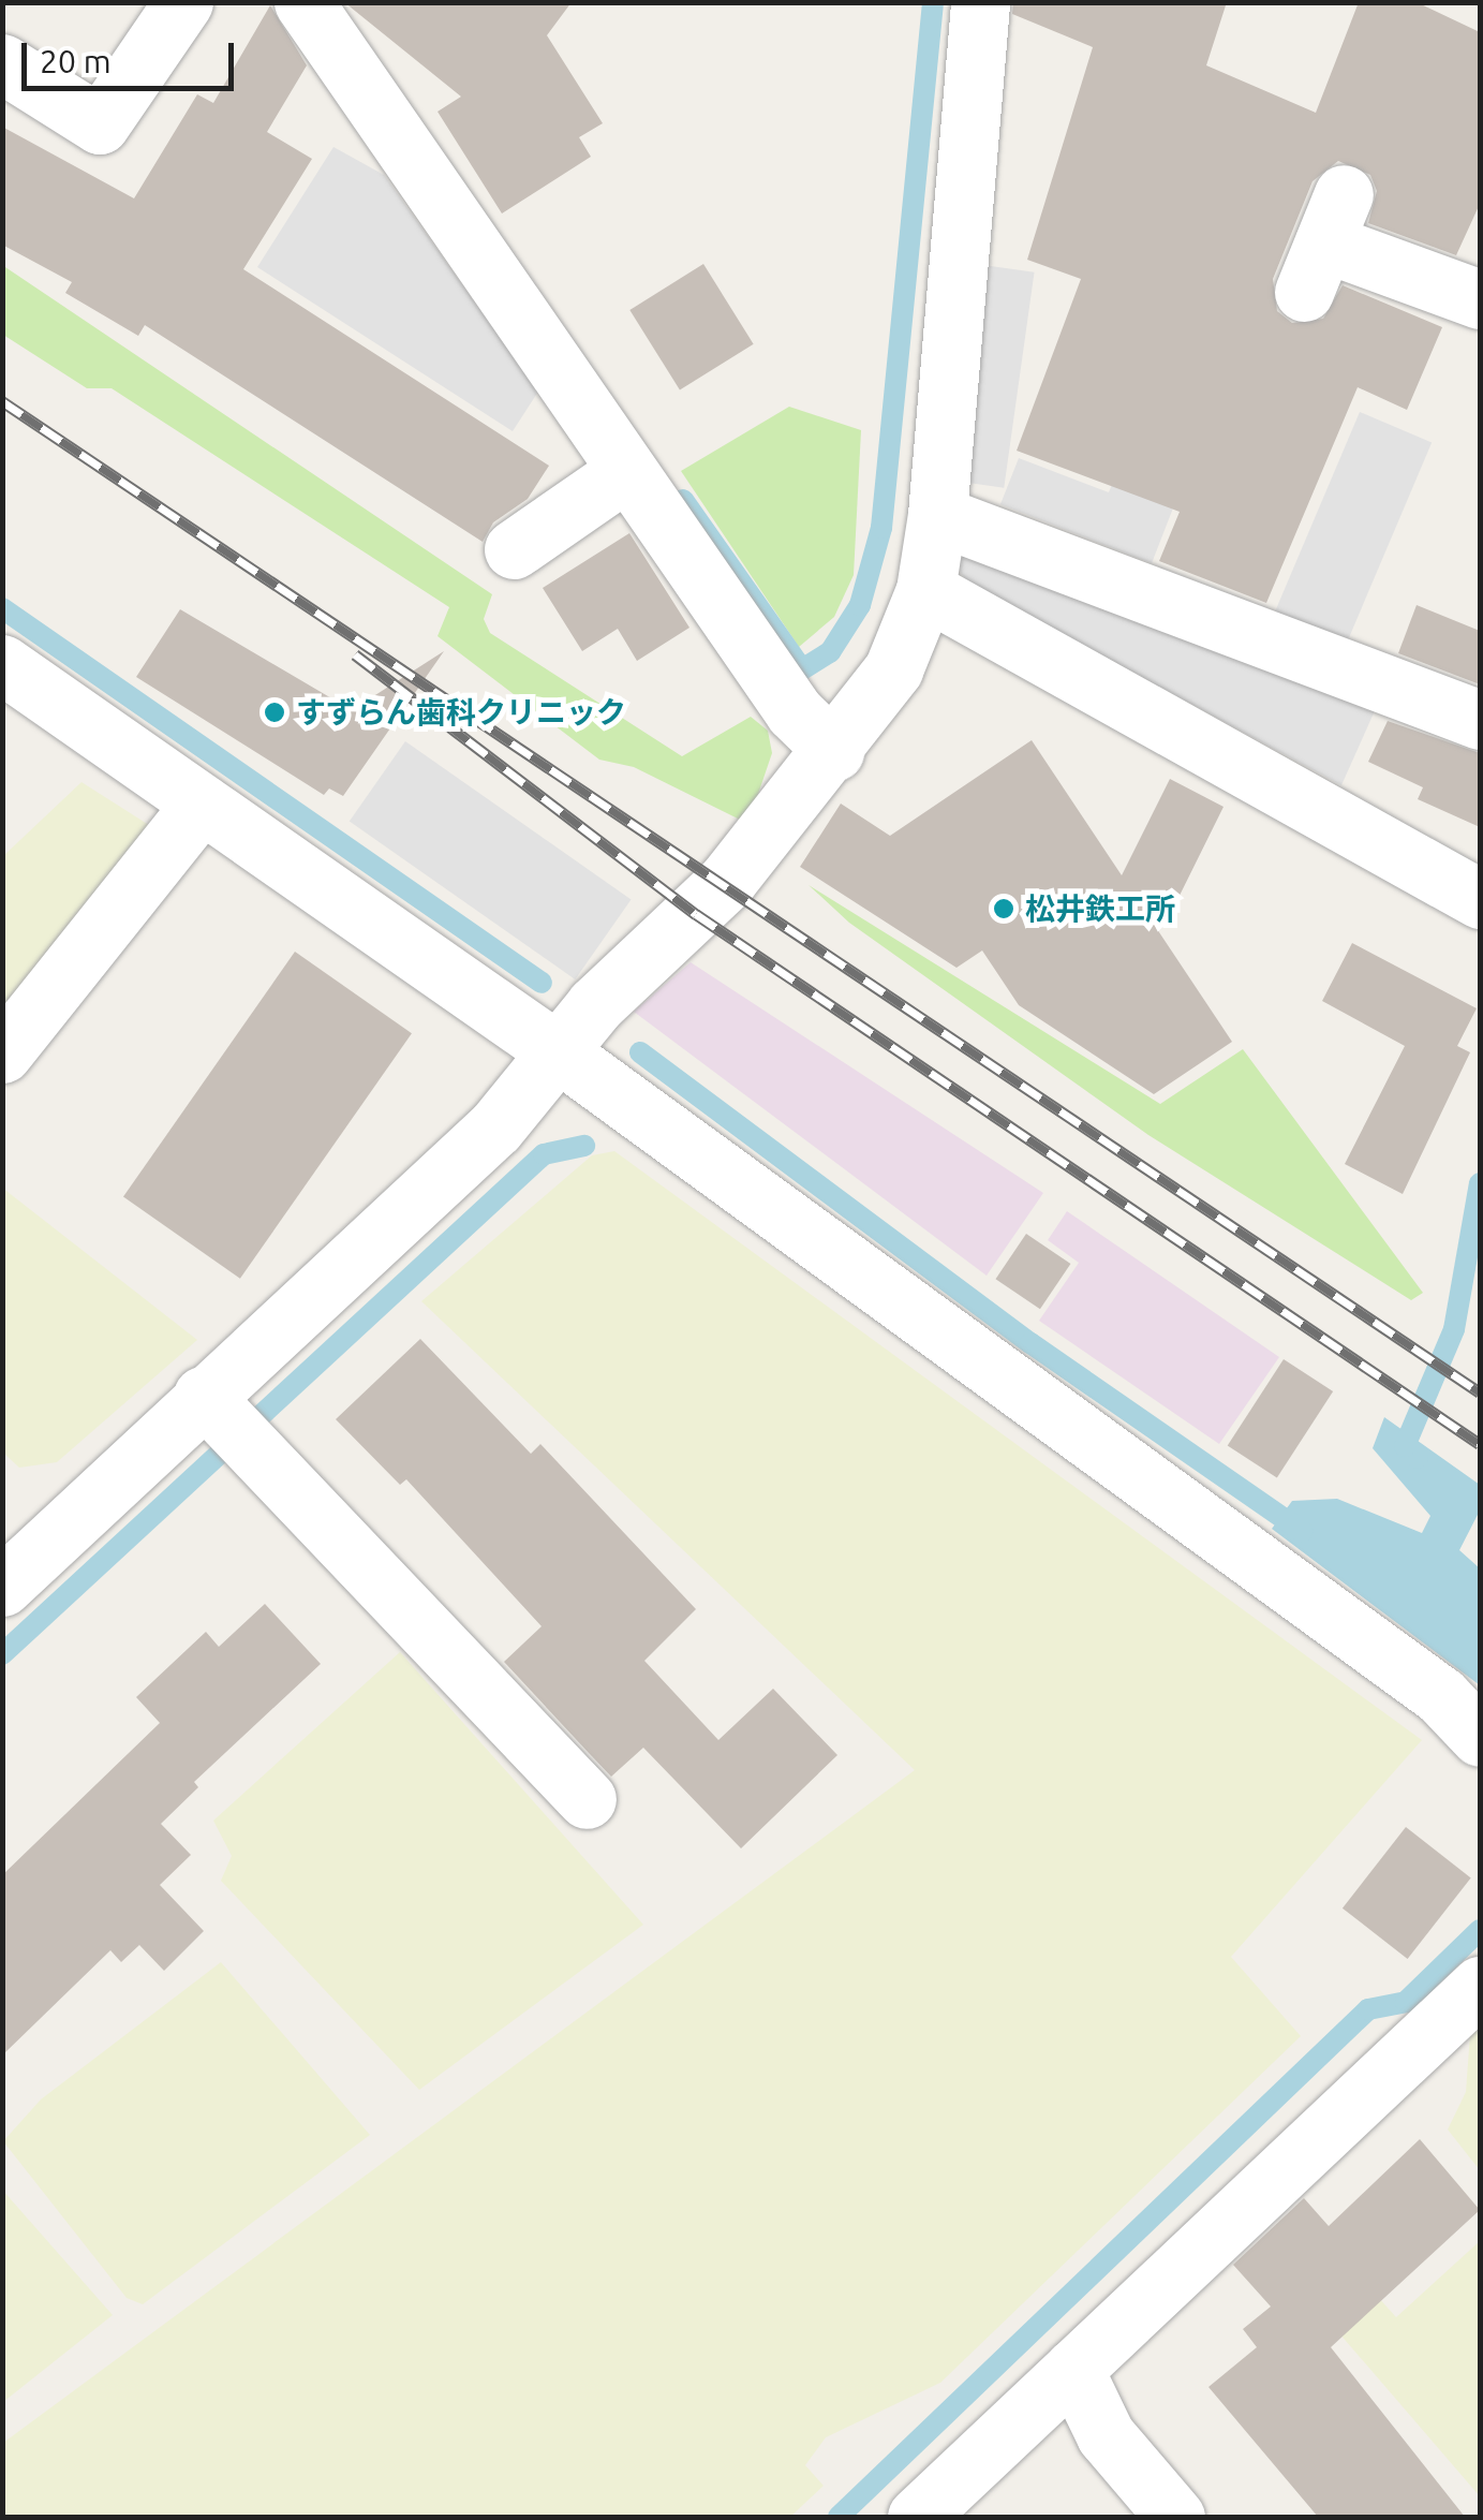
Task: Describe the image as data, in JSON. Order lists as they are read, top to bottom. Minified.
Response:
{"places":["すずらん歯科クリニック","松井鉄工所"],"scale_bar":"20 m"}
